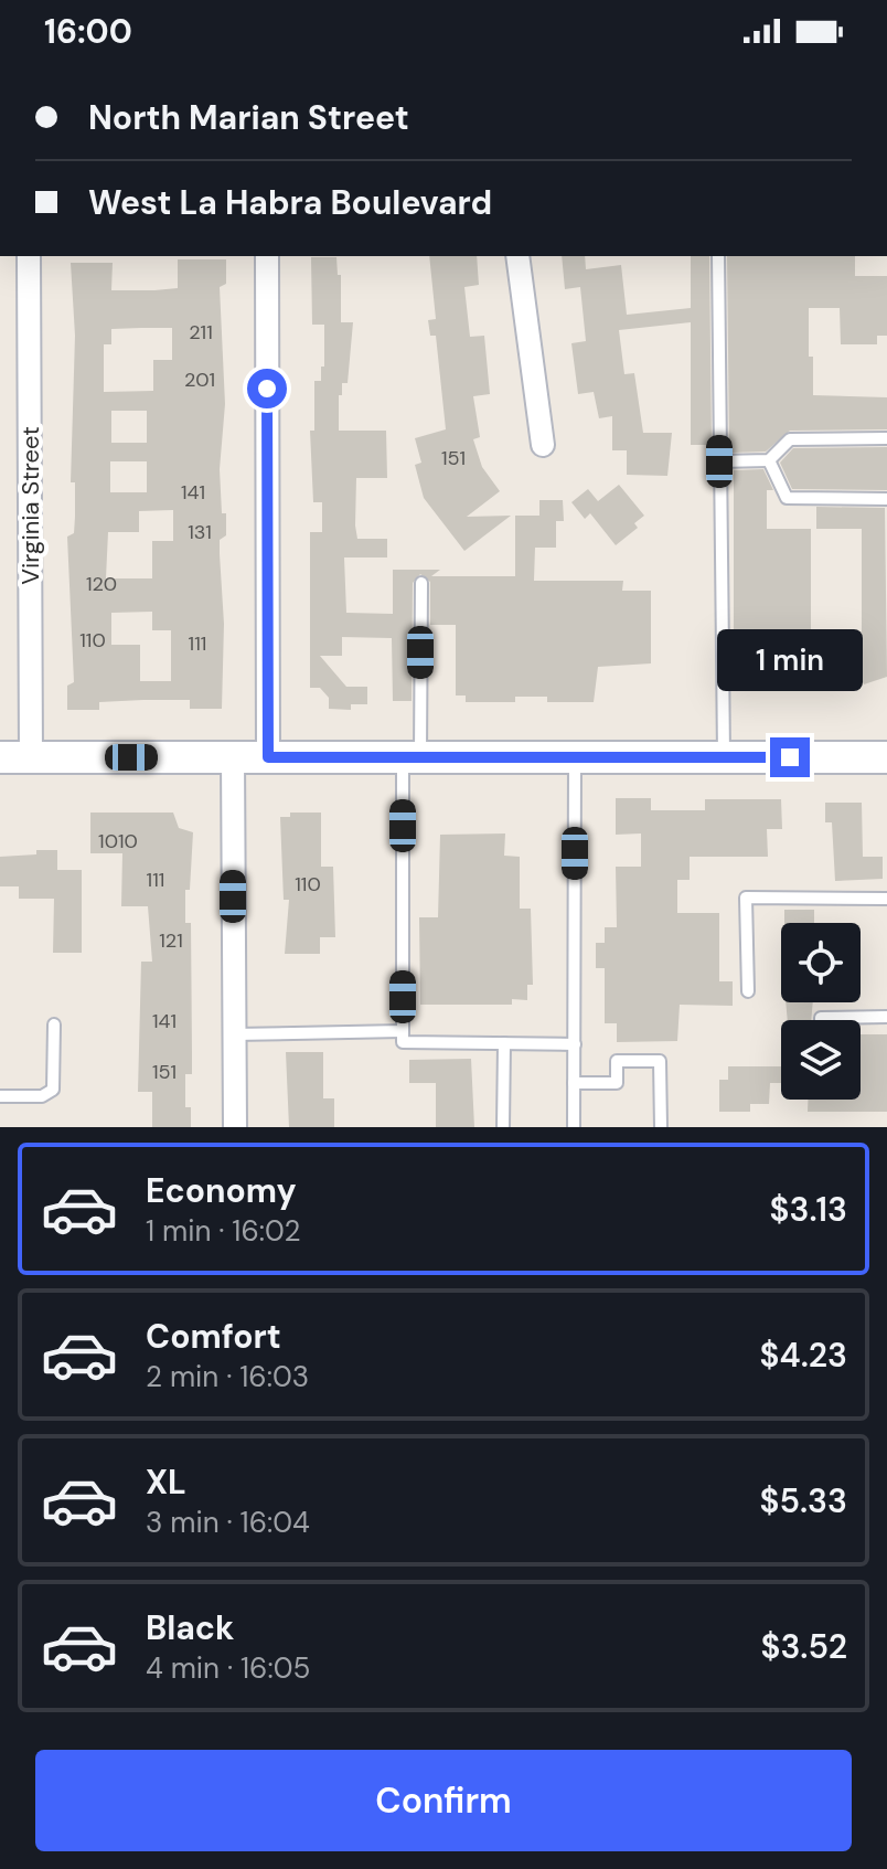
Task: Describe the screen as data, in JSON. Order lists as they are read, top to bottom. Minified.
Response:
{"streets":{"street":["Virginia Street"]},"house_numbers":["211","201","151","141","131","120","110","111","1010","111","110","121","141","151"],"page":{"status":"16:00","banner":["North Marian Street","West La Habra Boulevard"],"bubble":"1 min","list":[{"name":"Economy","note":"1 min · 16:02","value":"$3.13"},{"name":"Comfort","note":"2 min · 16:03","value":"$4.23"},{"name":"XL","note":"3 min · 16:04","value":"$5.33"},{"name":"Black","note":"4 min · 16:05","value":"$3.52"}],"buttons":"Confirm"}}
